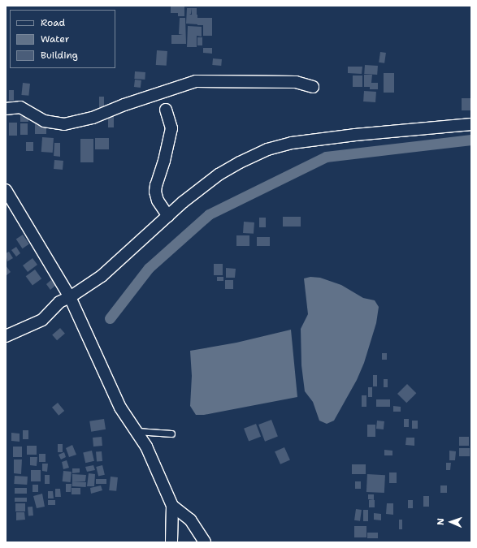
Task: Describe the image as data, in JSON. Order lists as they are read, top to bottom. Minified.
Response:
{"legend":["Road","Water","Building"],"north":"left"}
